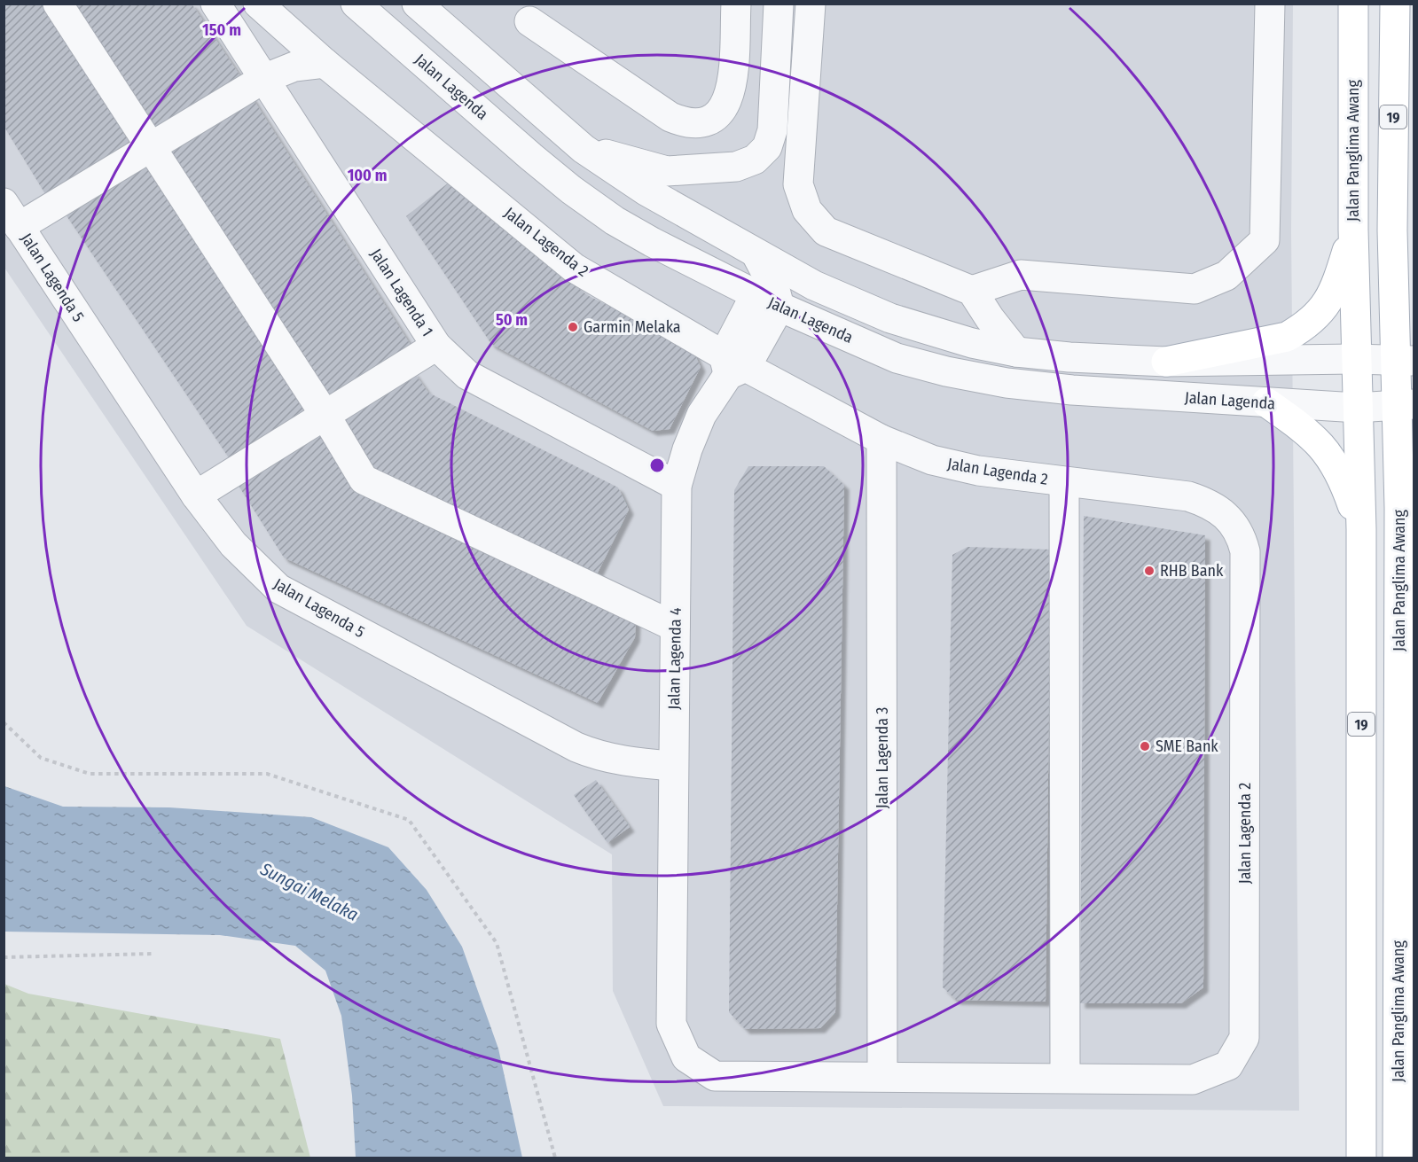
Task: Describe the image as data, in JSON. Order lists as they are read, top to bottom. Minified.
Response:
{"streets":{"main road":["19","Jalan Panglima Awang"],"street":["Jalan Lagenda","Jalan Lagenda 2","Jalan Lagenda 5","Jalan Lagenda 1","Jalan Lagenda 4","Jalan Lagenda 3"]},"crossings":[["Jalan Lagenda","Jalan Panglima Awang"],["Jalan Lagenda","Jalan Lagenda 4"],["Jalan Lagenda 2","Jalan Lagenda 4"],["Jalan Lagenda 2","Jalan Lagenda 3"],["Jalan Lagenda 5","Jalan Lagenda 4"],["Jalan Lagenda 1","Jalan Lagenda 4"],["Jalan Lagenda 4","Jalan Lagenda 3"]],"water":["Sungai Melaka"],"places":["Garmin Melaka","RHB Bank","SME Bank"],"rings":["150 m","100 m","50 m"]}
